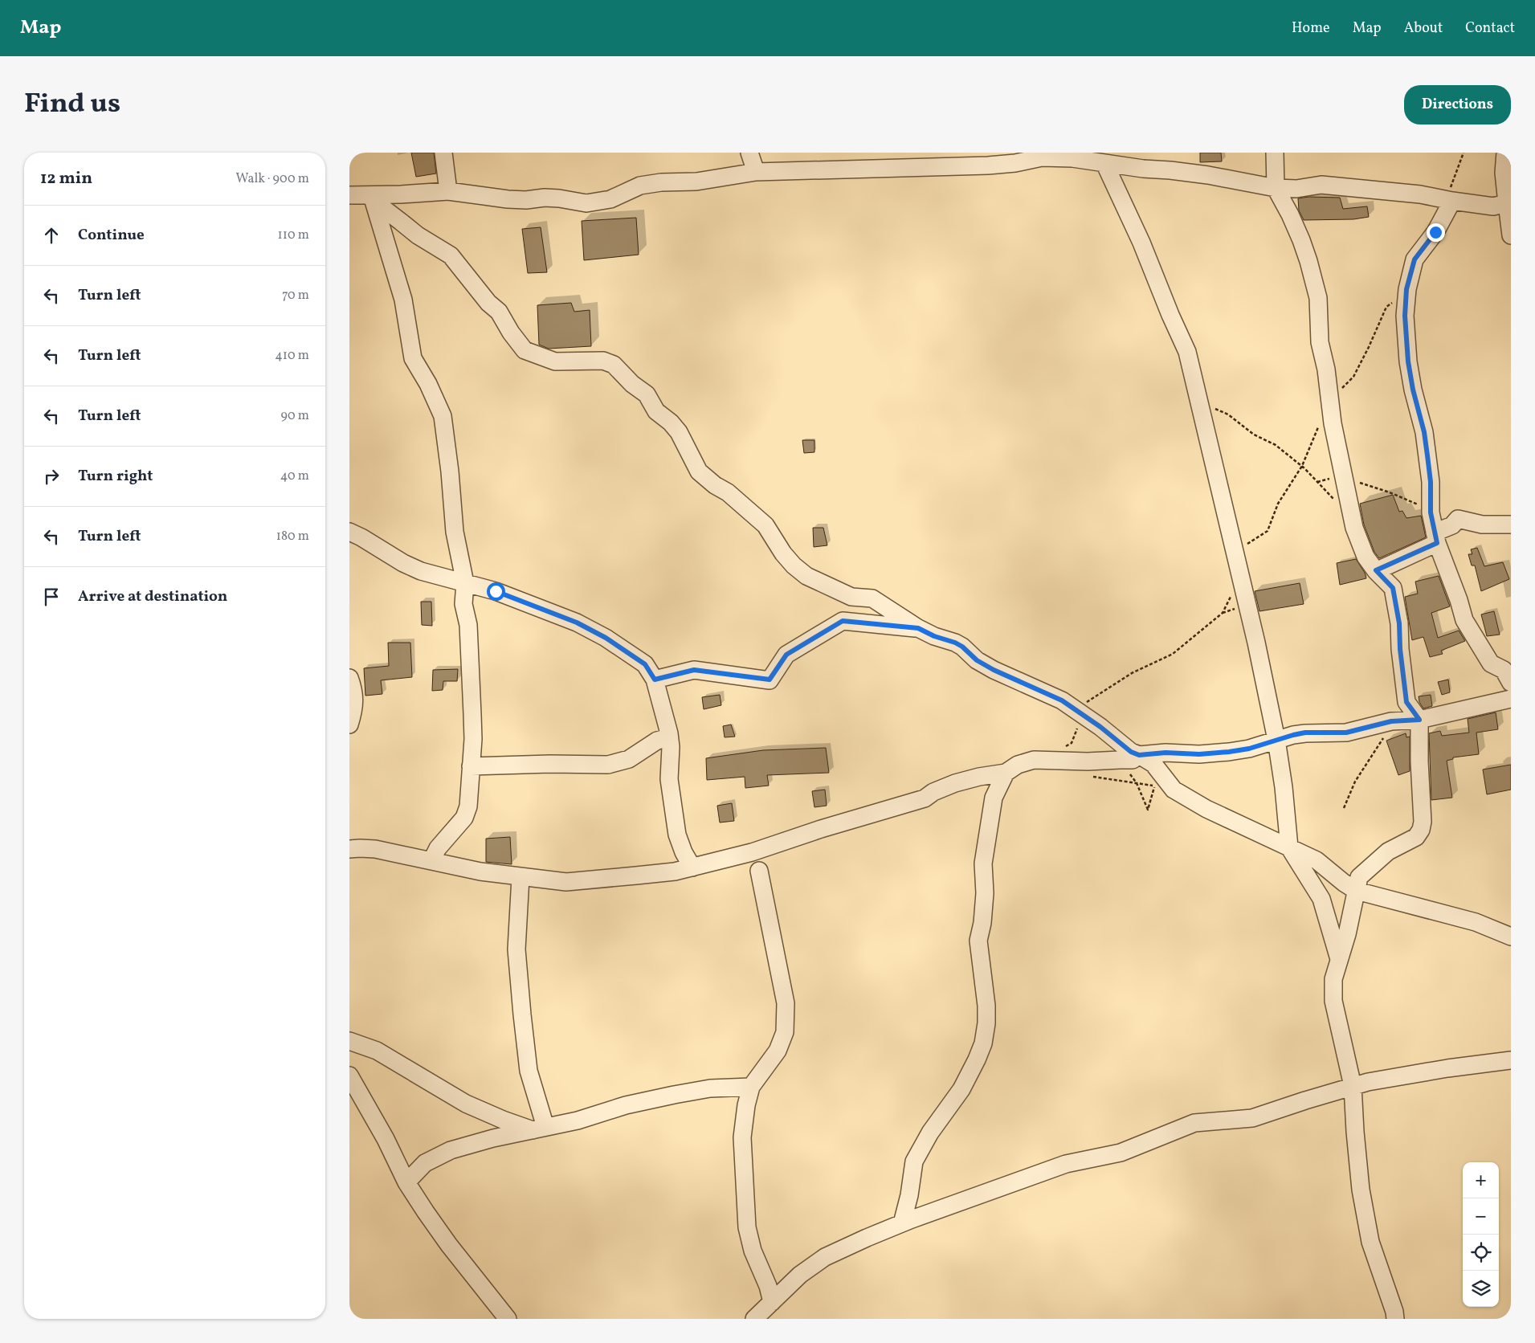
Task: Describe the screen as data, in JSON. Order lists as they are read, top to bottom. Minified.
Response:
{"page":{"header":"Map","nav":["Home","Map","About","Contact"],"title":"Find us","buttons":"Directions","heading":["12 min","Walk · 900 m"],"list":[["Continue","110 m"],["Turn left","70 m"],["Turn left","410 m"],["Turn left","90 m"],["Turn right","40 m"],["Turn left","180 m"],"Arrive at destination"],"map_buttons":["+","−"]}}
